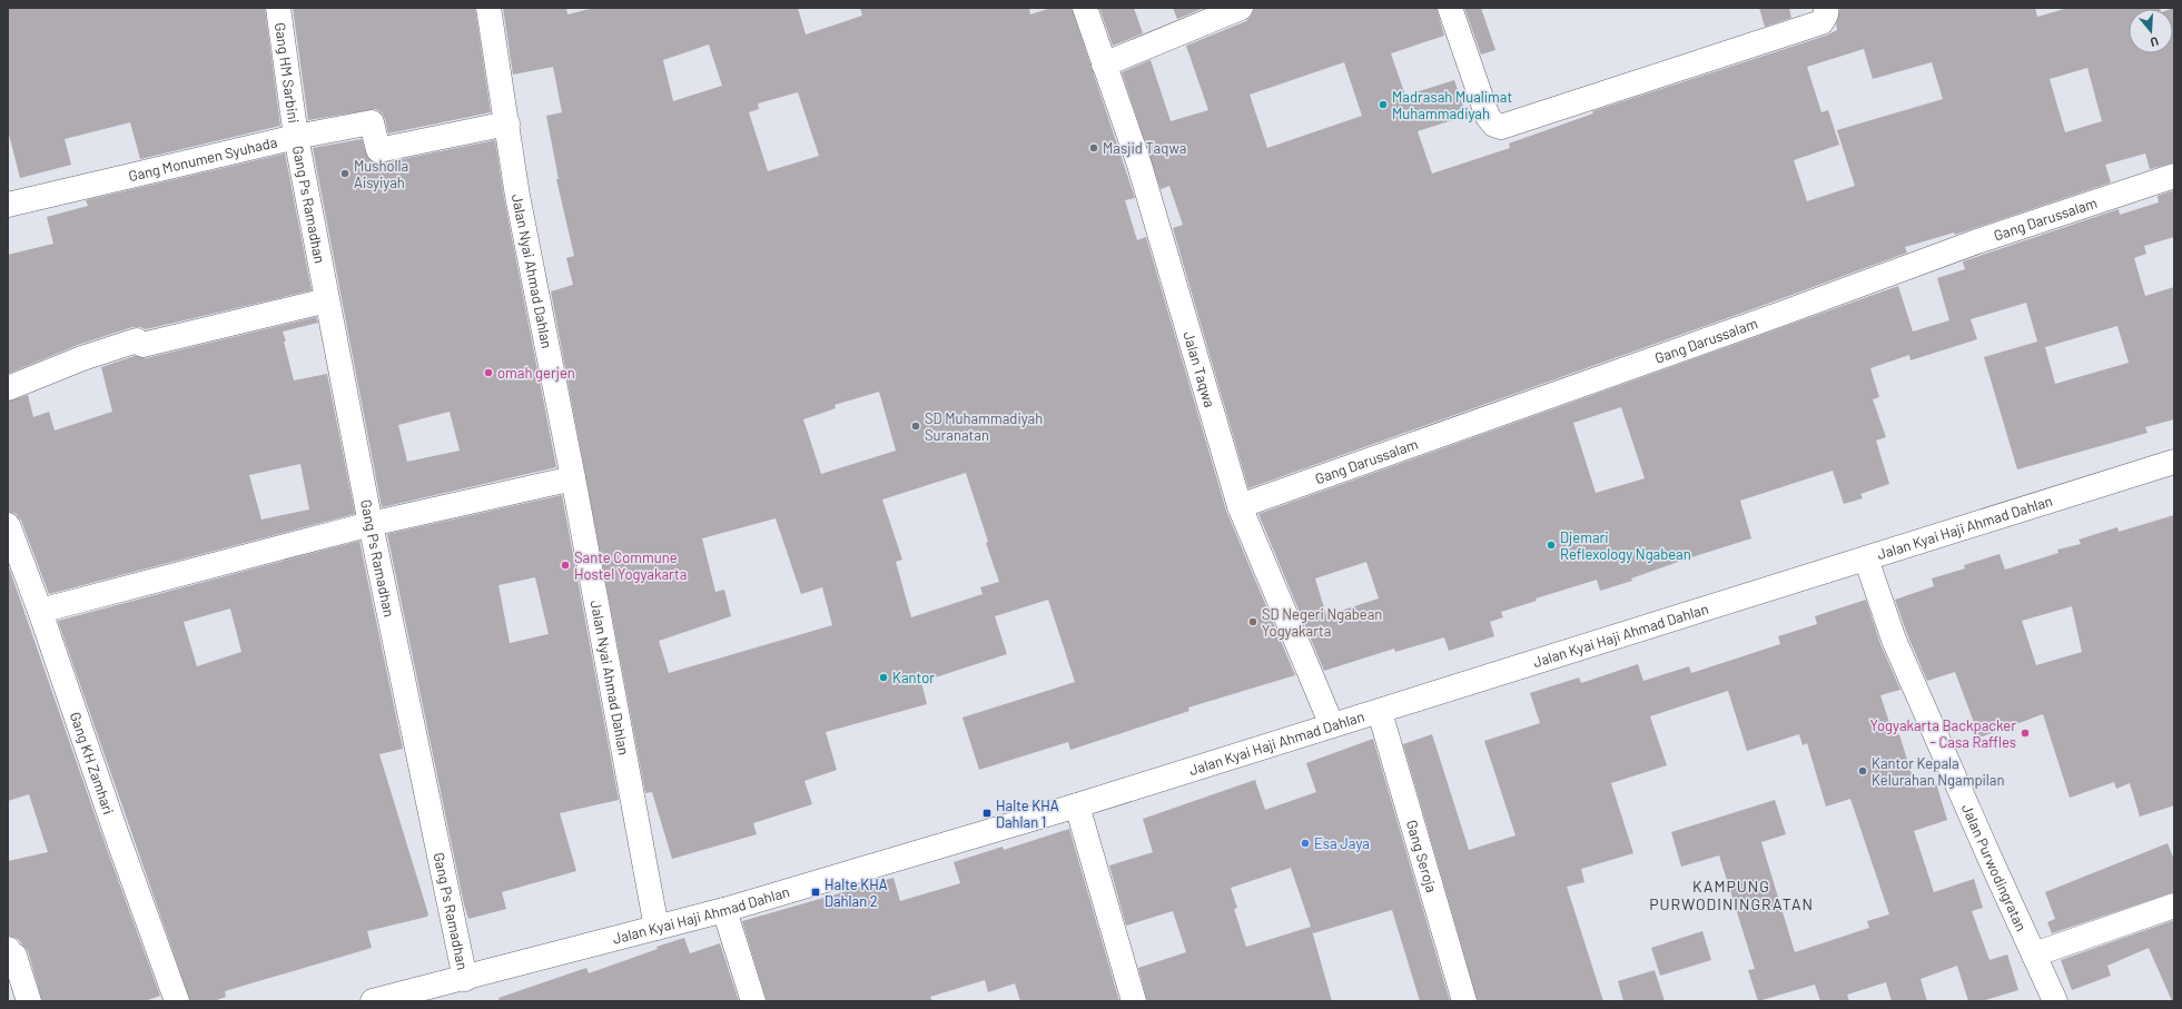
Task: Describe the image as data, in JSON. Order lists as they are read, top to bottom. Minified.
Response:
{"streets":{"street":["Gang HM Sarbini","Gang Monumen Syuhada","Gang Ps Ramadhan","Gang Darussalam","Jalan Nyai Ahmad Dahlan","Jalan Taqwa","Jalan Kyai Haji Ahmad Dahlan","Gang KH Zamhari","Gang Seroja","Jalan Purwodingratan"]},"crossings":[["Gang HM Sarbini","Gang Monumen Syuhada"],["Gang HM Sarbini","Gang Ps Ramadhan"],["Gang Monumen Syuhada","Gang Ps Ramadhan"],["Gang Monumen Syuhada","Jalan Nyai Ahmad Dahlan"],["Gang Ps Ramadhan","Jalan Kyai Haji Ahmad Dahlan"],["Gang Darussalam","Jalan Taqwa"],["Jalan Nyai Ahmad Dahlan","Jalan Kyai Haji Ahmad Dahlan"],["Jalan Taqwa","Jalan Kyai Haji Ahmad Dahlan"],["Jalan Kyai Haji Ahmad Dahlan","Gang Seroja"],["Jalan Kyai Haji Ahmad Dahlan","Jalan Purwodingratan"]],"districts":["KAMPUNG PURWODININGRATAN"],"places":{"other":["Madrasah Mualimat Muhammadiyah","Masjid Taqwa","Musholla Aisyiyah","omah gerjen","SD Muhammadiyah Suranatan","Djemari Reflexology Ngabean","Sante Commune Hostel Yogyakarta","SD Negeri Ngabean Yogyakarta","Kantor","Yogyakarta Backpacker - Casa Raffles","Kantor Kepala Kelurahan Ngampilan","Esa Jaya"],"transit":["Halte KHA Dahlan 1","Halte KHA Dahlan 2"]},"north":"bottom"}
